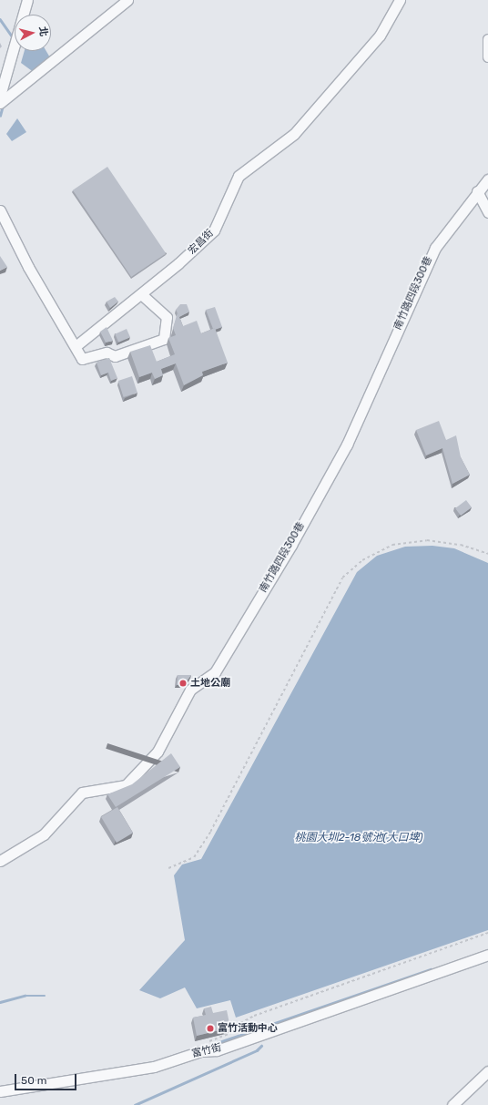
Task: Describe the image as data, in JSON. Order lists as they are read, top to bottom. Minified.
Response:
{"streets":{"street":["宏昌街","南竹路四段300巷","富竹街"]},"water":["桃園大圳2-18號池(大口埤)"],"places":["土地公廟","富竹活動中心"],"scale_bar":"50 m","north":"right"}
